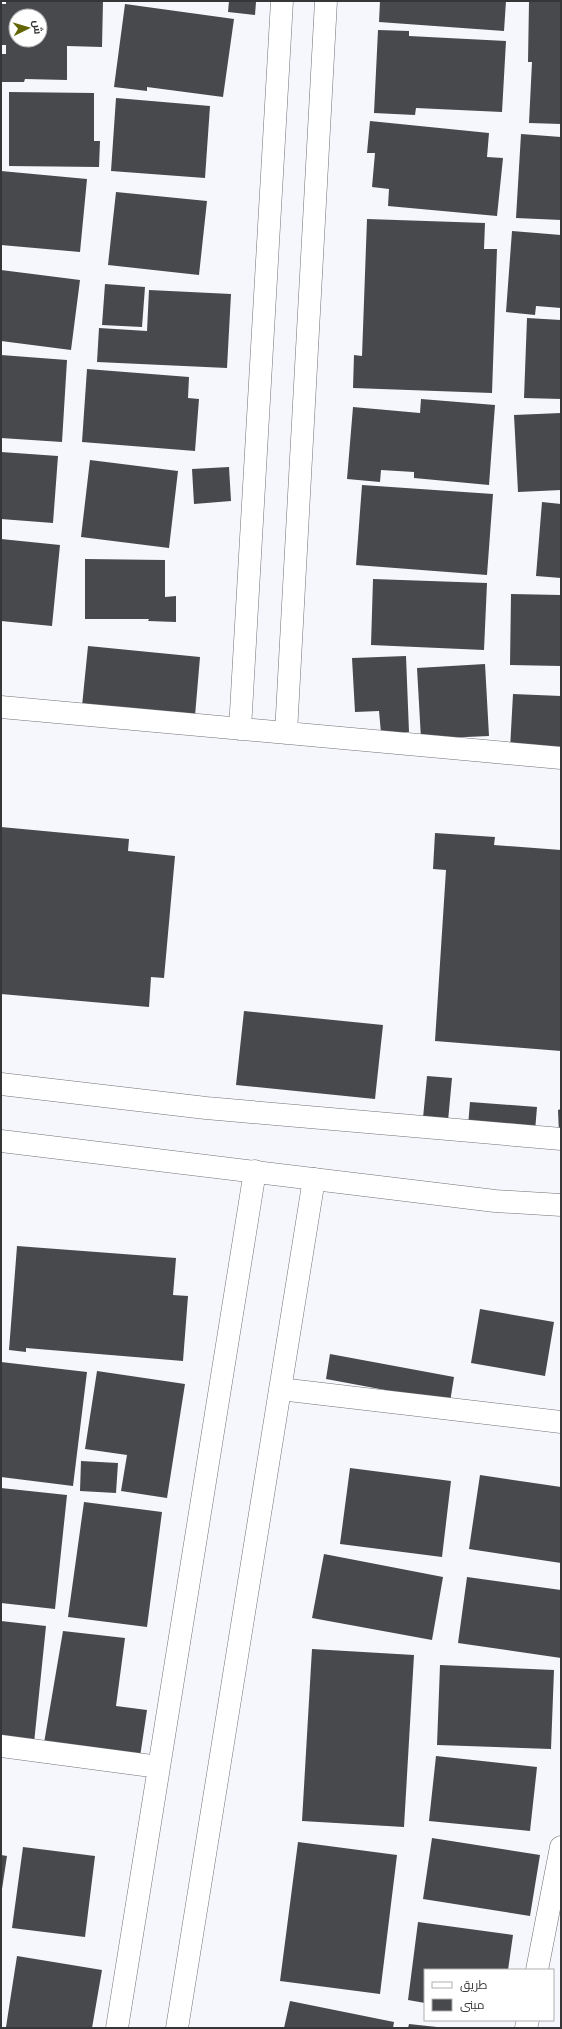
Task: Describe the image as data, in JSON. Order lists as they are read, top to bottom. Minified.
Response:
{"legend":["طريق","مبنى"],"north":"right"}
